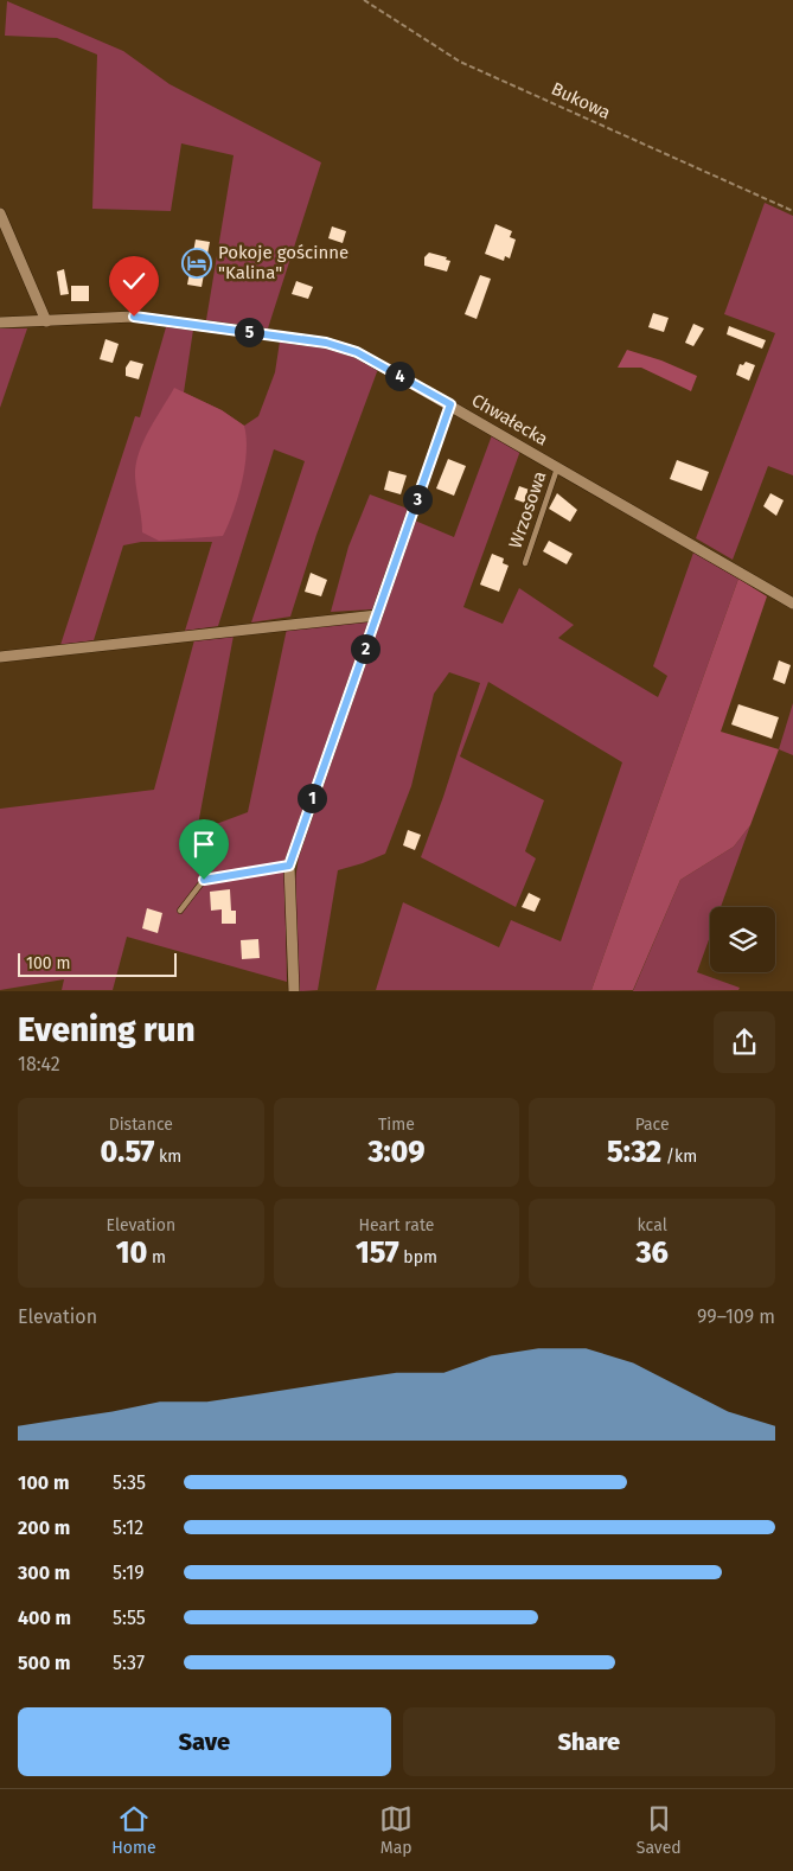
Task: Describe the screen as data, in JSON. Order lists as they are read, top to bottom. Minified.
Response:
{"streets":{"street":["Chwałecka"],"lane":["Wrzosowa"],"path":["Bukowa"]},"crossings":[["Chwałecka","Wrzosowa"]],"places":{"hotel":["Pokoje gościnne \"Kalina\""]},"scale_bar":"100 m","page":{"pins":["5","4","3","2","1"],"scale":"100 m","heading":["Evening run","18:42"],"stats":[["Distance","0.57 km"],["Time","3:09"],["Pace","5:32 /km"],["Elevation","10 m"],["Heart rate","157 bpm"],["kcal","36"]],"chart":["Elevation","99–109 m"],"list":[{"name":"100 m","note":"5:35"},{"name":"200 m","note":"5:12"},{"name":"300 m","note":"5:19"},{"name":"400 m","note":"5:55"},{"name":"500 m","note":"5:37"}],"buttons":["Save","Share"],"tabs":["Home","Map","Saved"]}}
